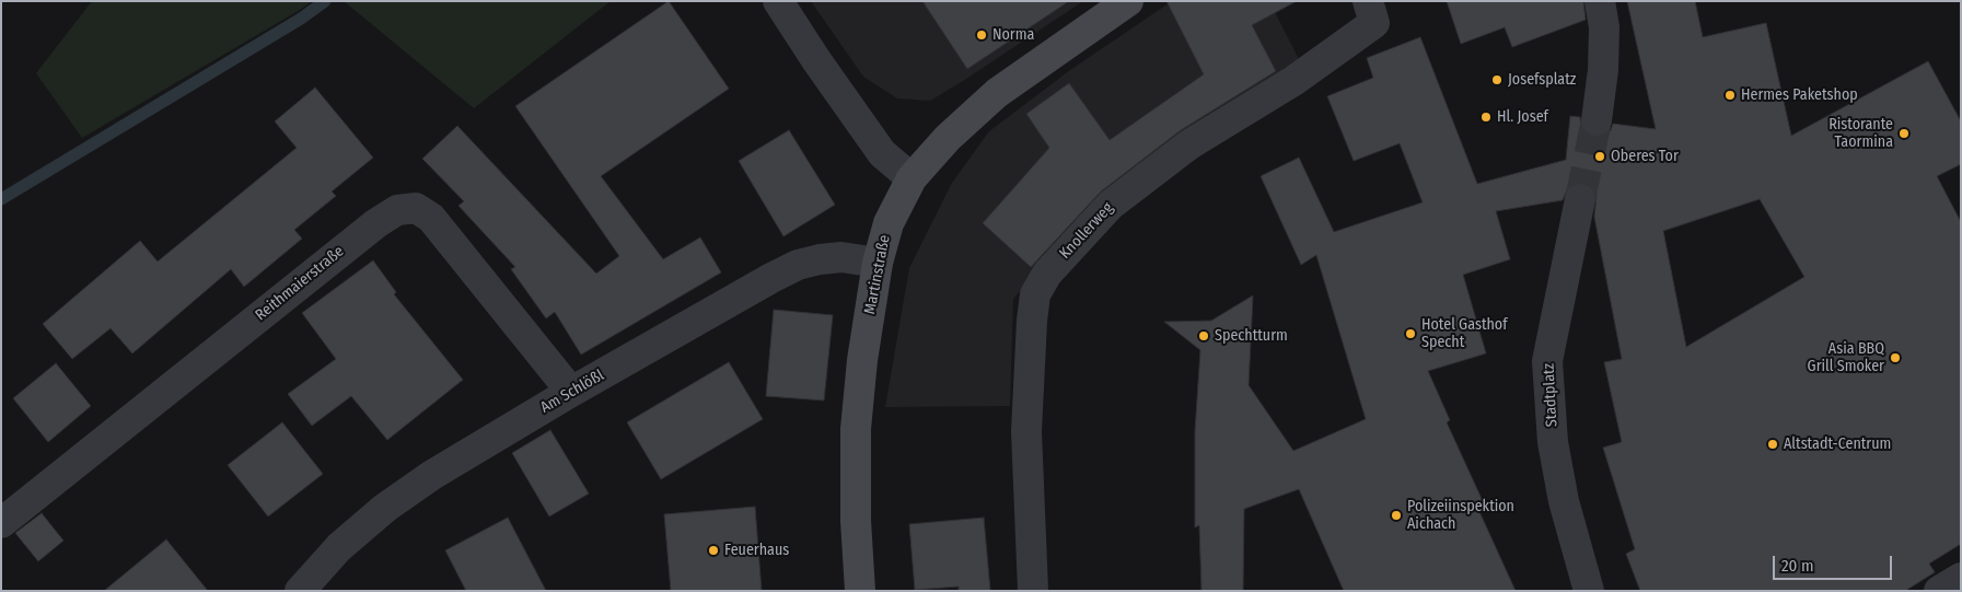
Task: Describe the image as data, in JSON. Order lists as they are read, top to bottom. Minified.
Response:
{"streets":{"main road":["Martinstraße"],"street":["Knollerweg","Reithmaierstraße","Am Schlößl","Stadtplatz"]},"crossings":[["Martinstraße","Am Schlößl"],["Reithmaierstraße","Am Schlößl"]],"places":["Norma","Josefsplatz","Hermes Paketshop","Hl. Josef","Ristorante Taormina","Oberes Tor","Hotel Gasthof Specht","Spechtturm","Asia BBQ Grill Smoker","Altstadt-Centrum","Polizeiinspektion Aichach","Feuerhaus"],"scale_bar":"20 m"}
